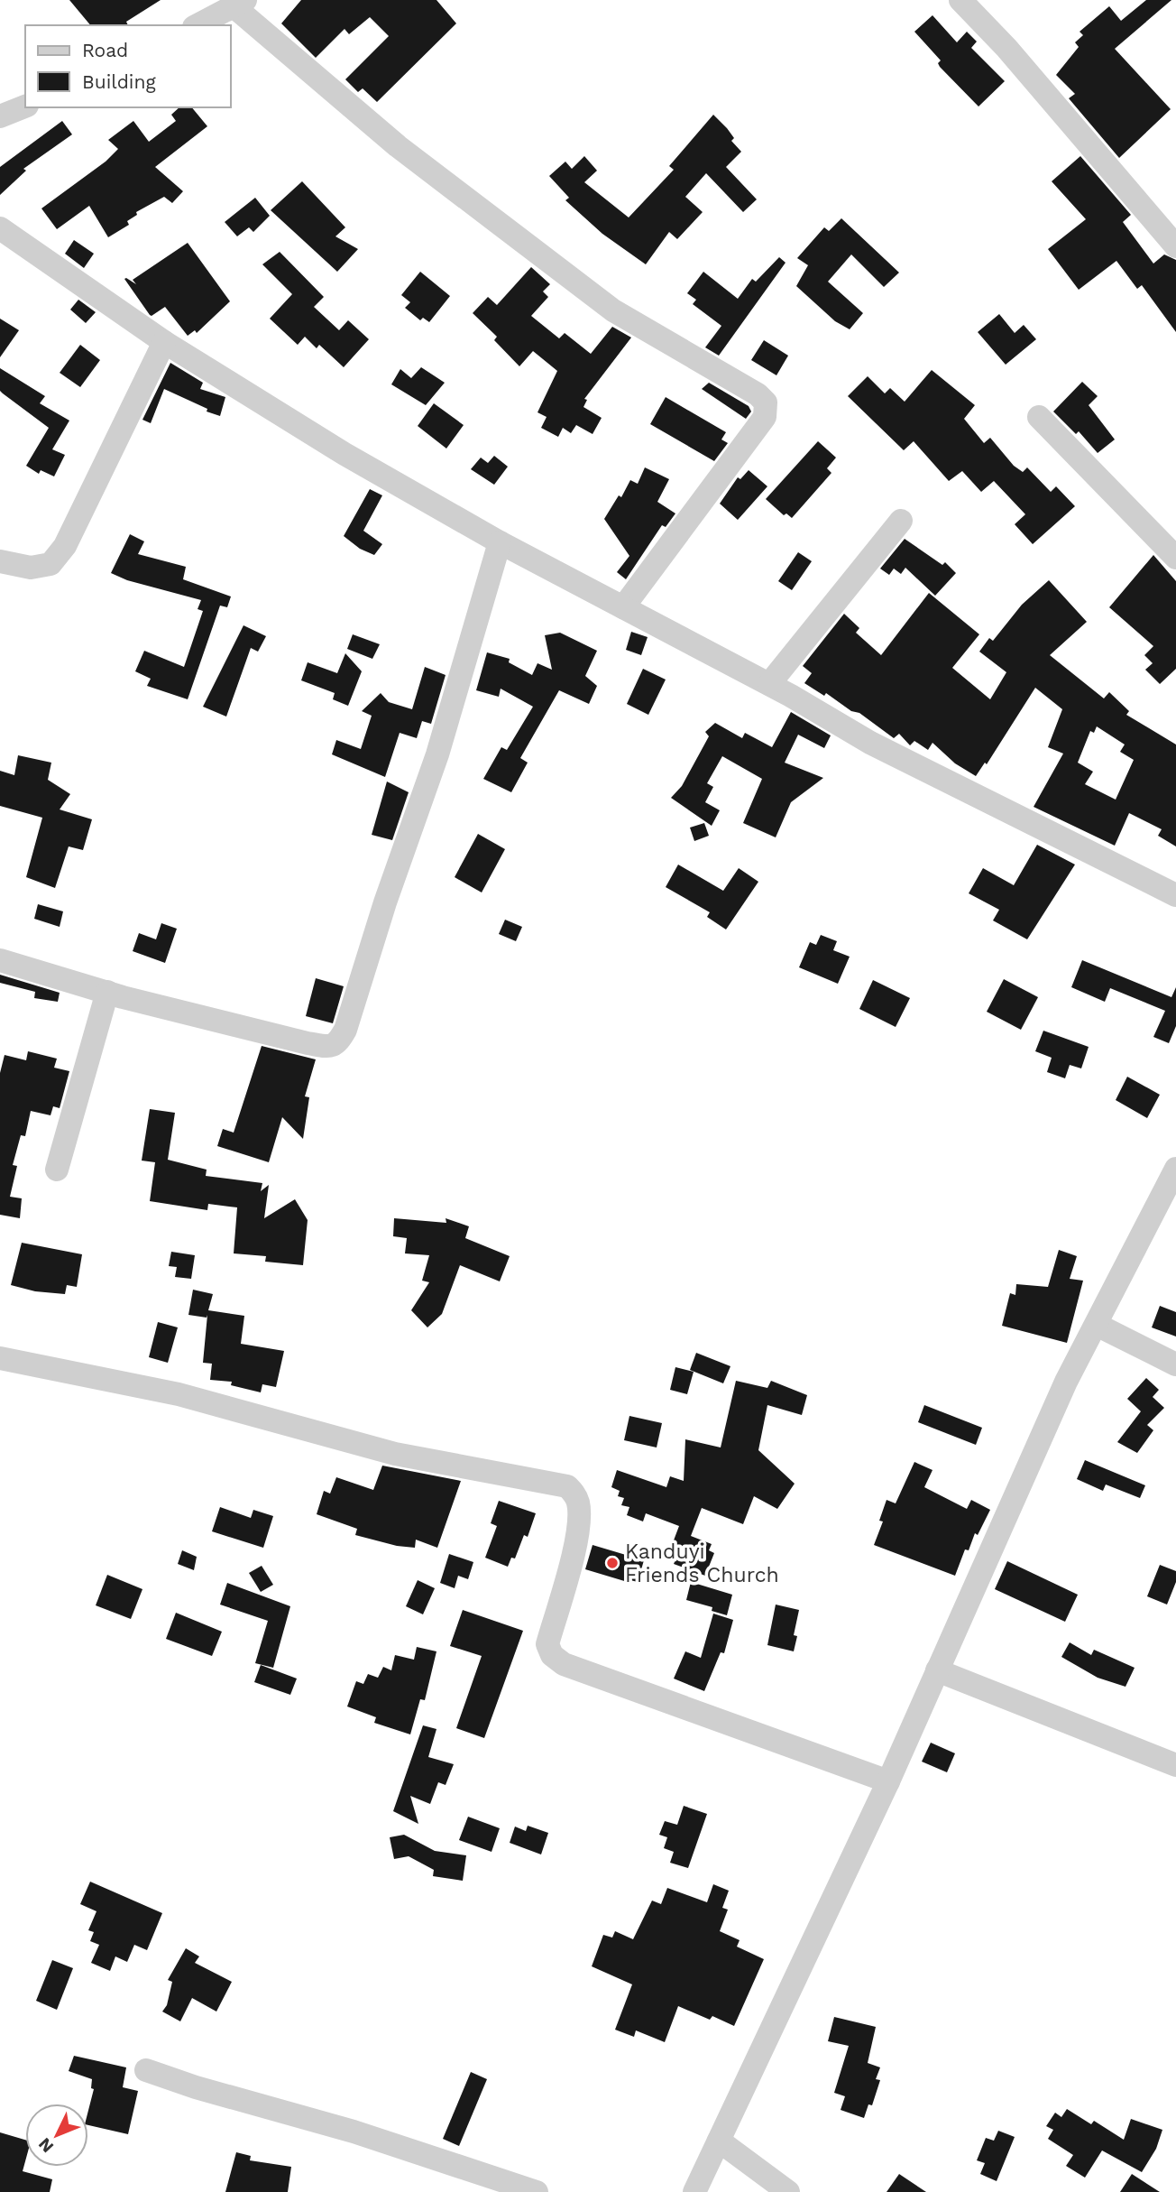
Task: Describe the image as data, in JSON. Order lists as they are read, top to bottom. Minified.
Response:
{"places":["Kanduyi Friends Church"],"legend":["Road","Building"],"north":"bottom left"}
